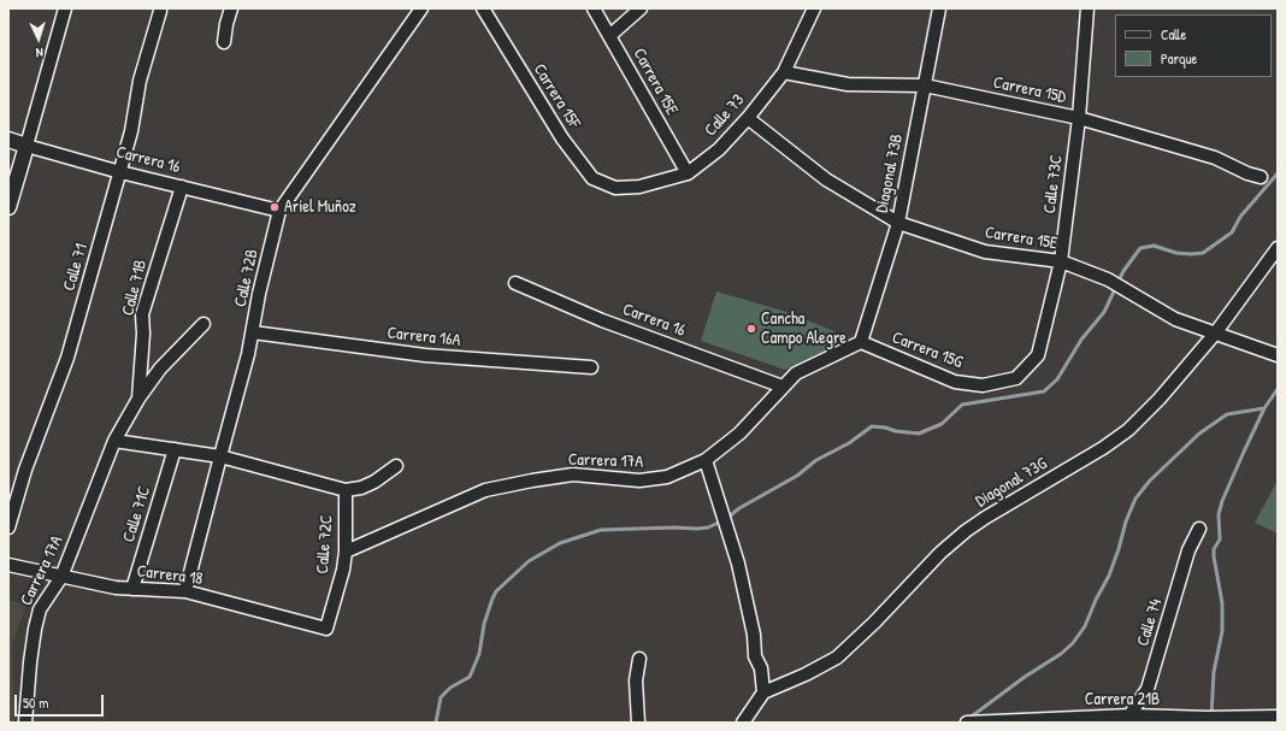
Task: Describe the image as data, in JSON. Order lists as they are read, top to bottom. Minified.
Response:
{"streets":{"street":["Carrera 15E","Carrera 15D","Carrera 15F","Calle 73","Carrera 16","Diagonal 73B","Calle 73C","Calle 71","Calle 72B","Calle 71B","Carrera 16A","Carrera 15G","Carrera 17A","Diagonal 73G","Calle 71C","Calle 72C","Carrera 18","Calle 74","Carrera 21B"]},"crossings":[["Carrera 15E","Calle 73"],["Carrera 15E","Diagonal 73B"],["Carrera 15E","Calle 73C"],["Carrera 15E","Diagonal 73G"],["Carrera 15D","Calle 73"],["Carrera 15D","Diagonal 73B"],["Carrera 15D","Calle 73C"],["Carrera 15F","Calle 73"],["Carrera 16","Calle 71"],["Carrera 16","Calle 72B"],["Carrera 16","Calle 71B"],["Carrera 16","Carrera 17A"],["Diagonal 73B","Carrera 15G"],["Diagonal 73B","Carrera 17A"],["Calle 73C","Carrera 15G"],["Calle 72B","Carrera 16A"],["Calle 72B","Carrera 18"],["Calle 71B","Carrera 17A"],["Carrera 15G","Carrera 17A"],["Carrera 17A","Calle 72C"],["Carrera 17A","Carrera 18"],["Calle 71C","Carrera 18"],["Calle 72C","Carrera 18"],["Calle 74","Carrera 21B"]],"places":["Ariel Muñoz","Cancha Campo Alegre"],"legend":["Calle","Parque"],"scale_bar":"50 m","north":"bottom"}
